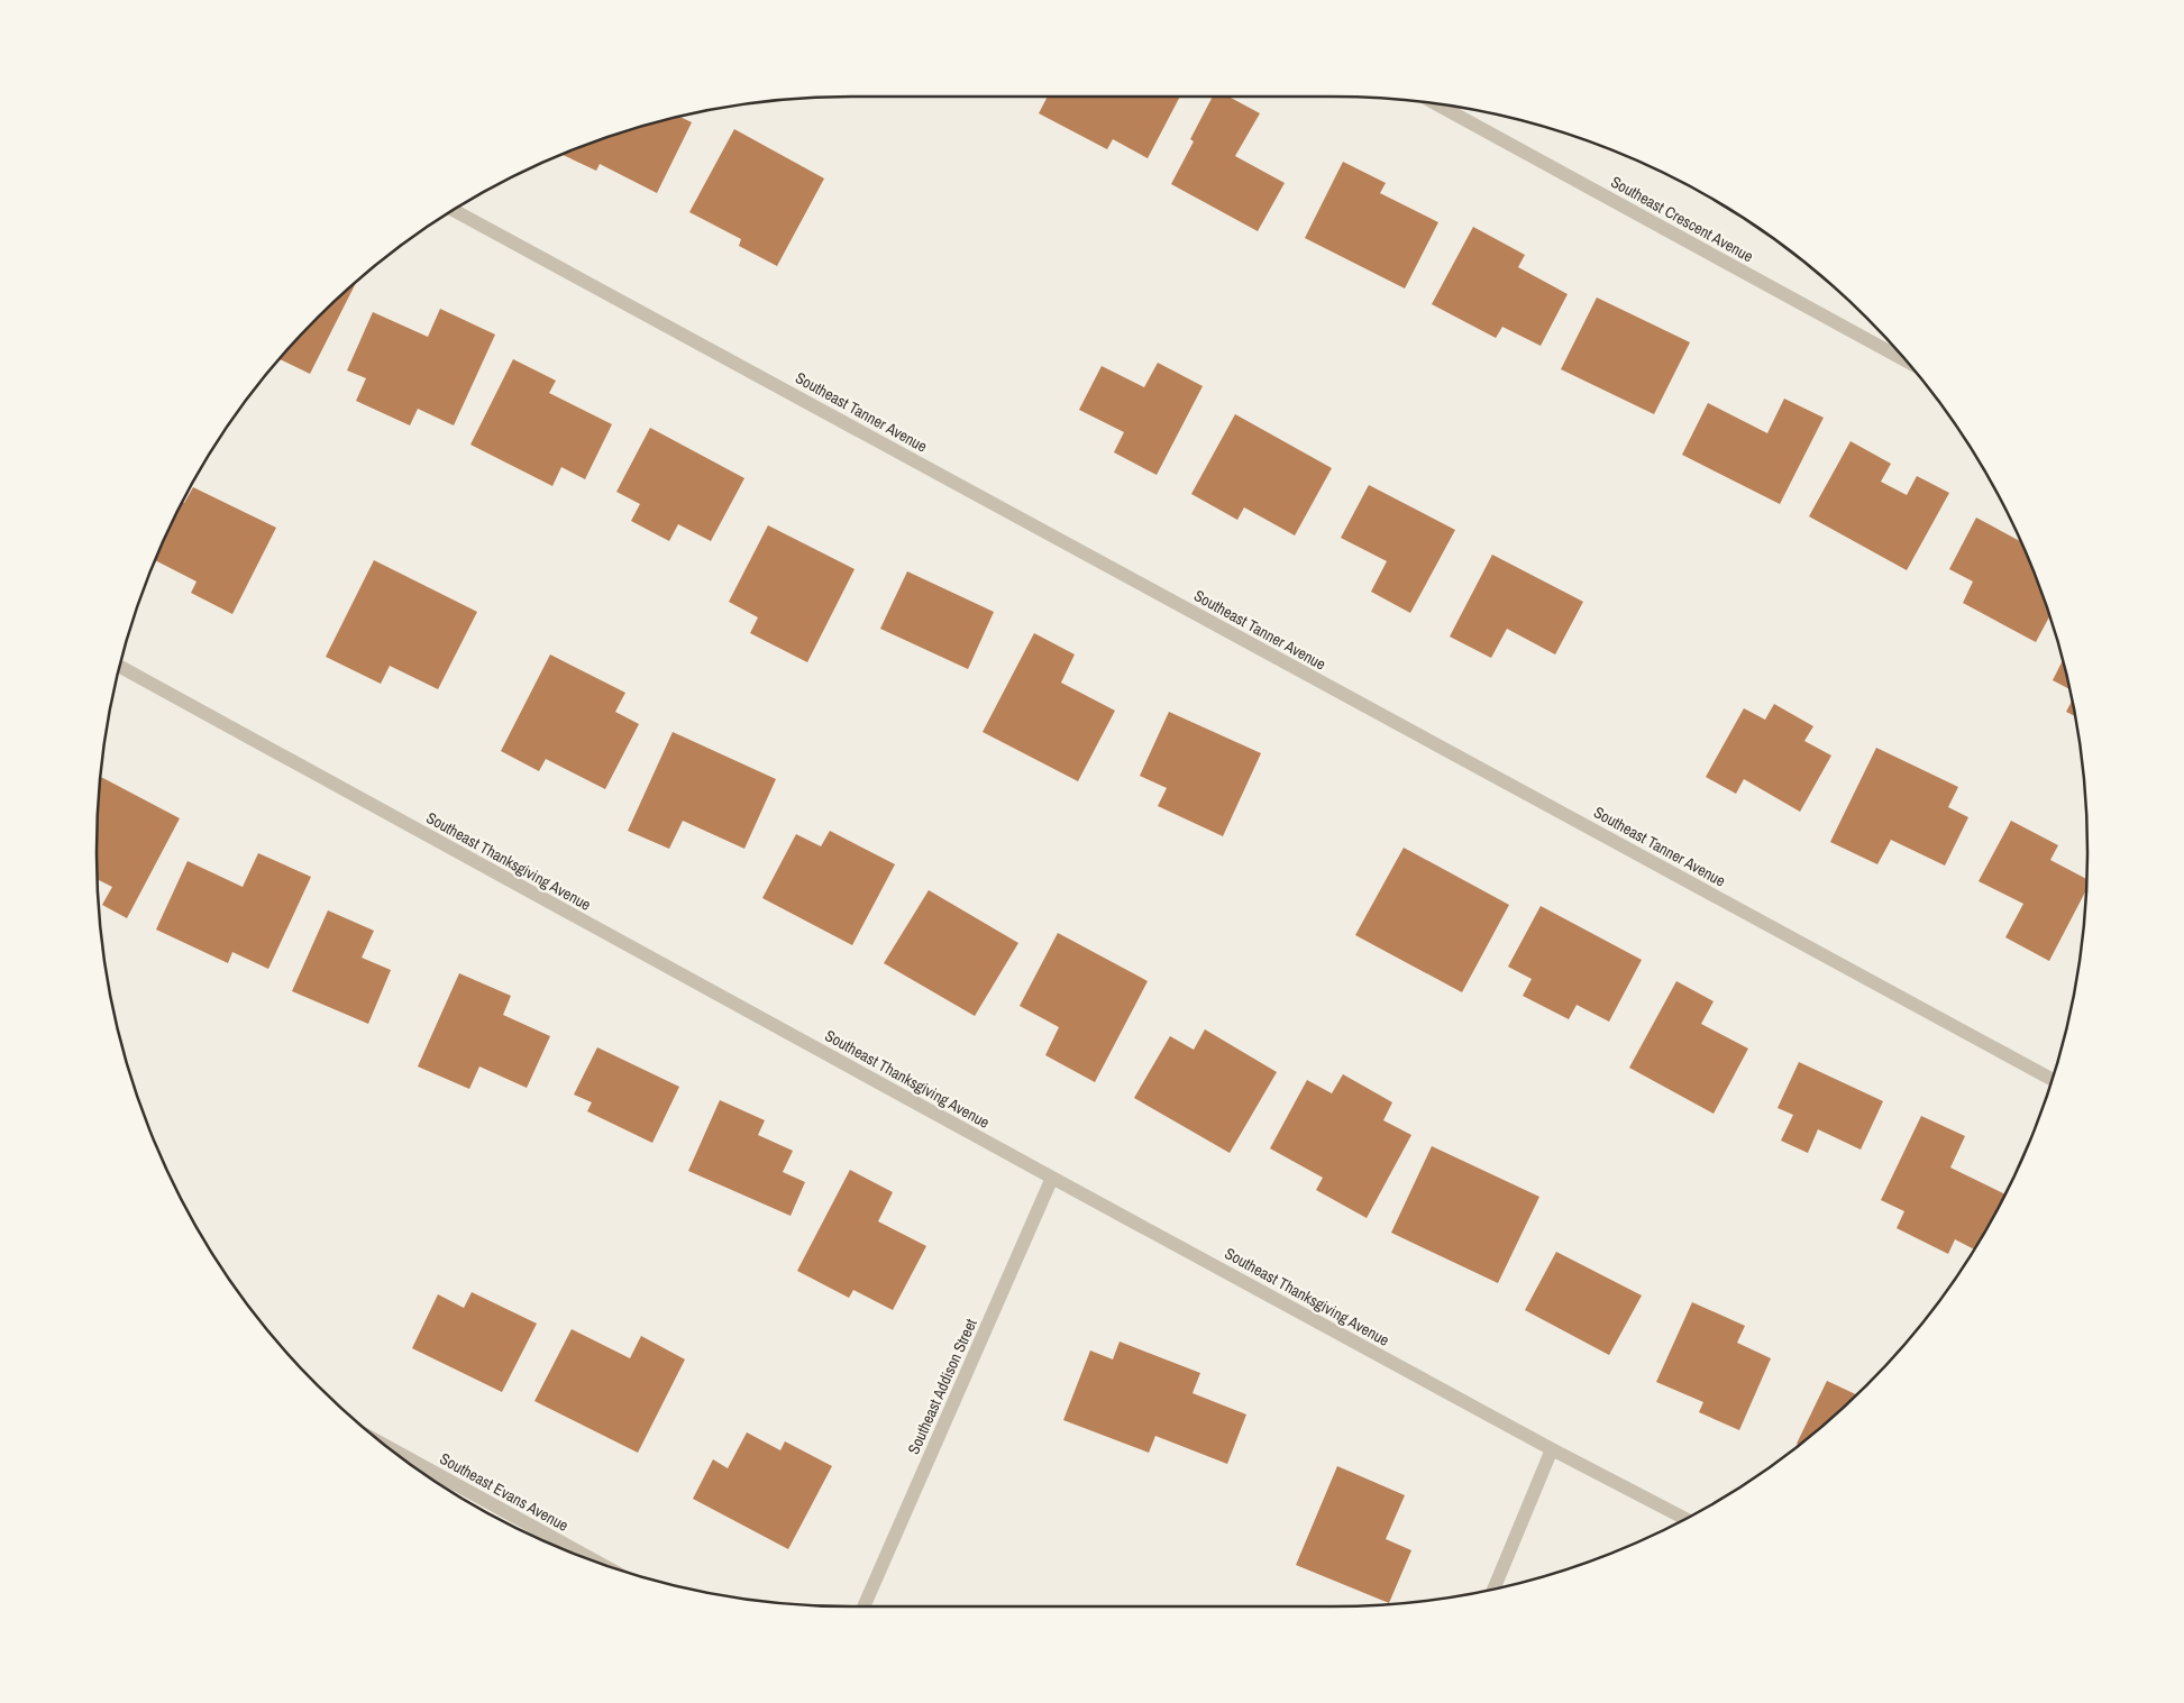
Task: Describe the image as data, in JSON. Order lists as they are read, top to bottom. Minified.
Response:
{"streets":{"street":["Southeast Crescent Avenue","Southeast Tanner Avenue","Southeast Thanksgiving Avenue","Southeast Addison Street","Southeast Evans Avenue"]},"crossings":[["Southeast Thanksgiving Avenue","Southeast Addison Street"]]}
